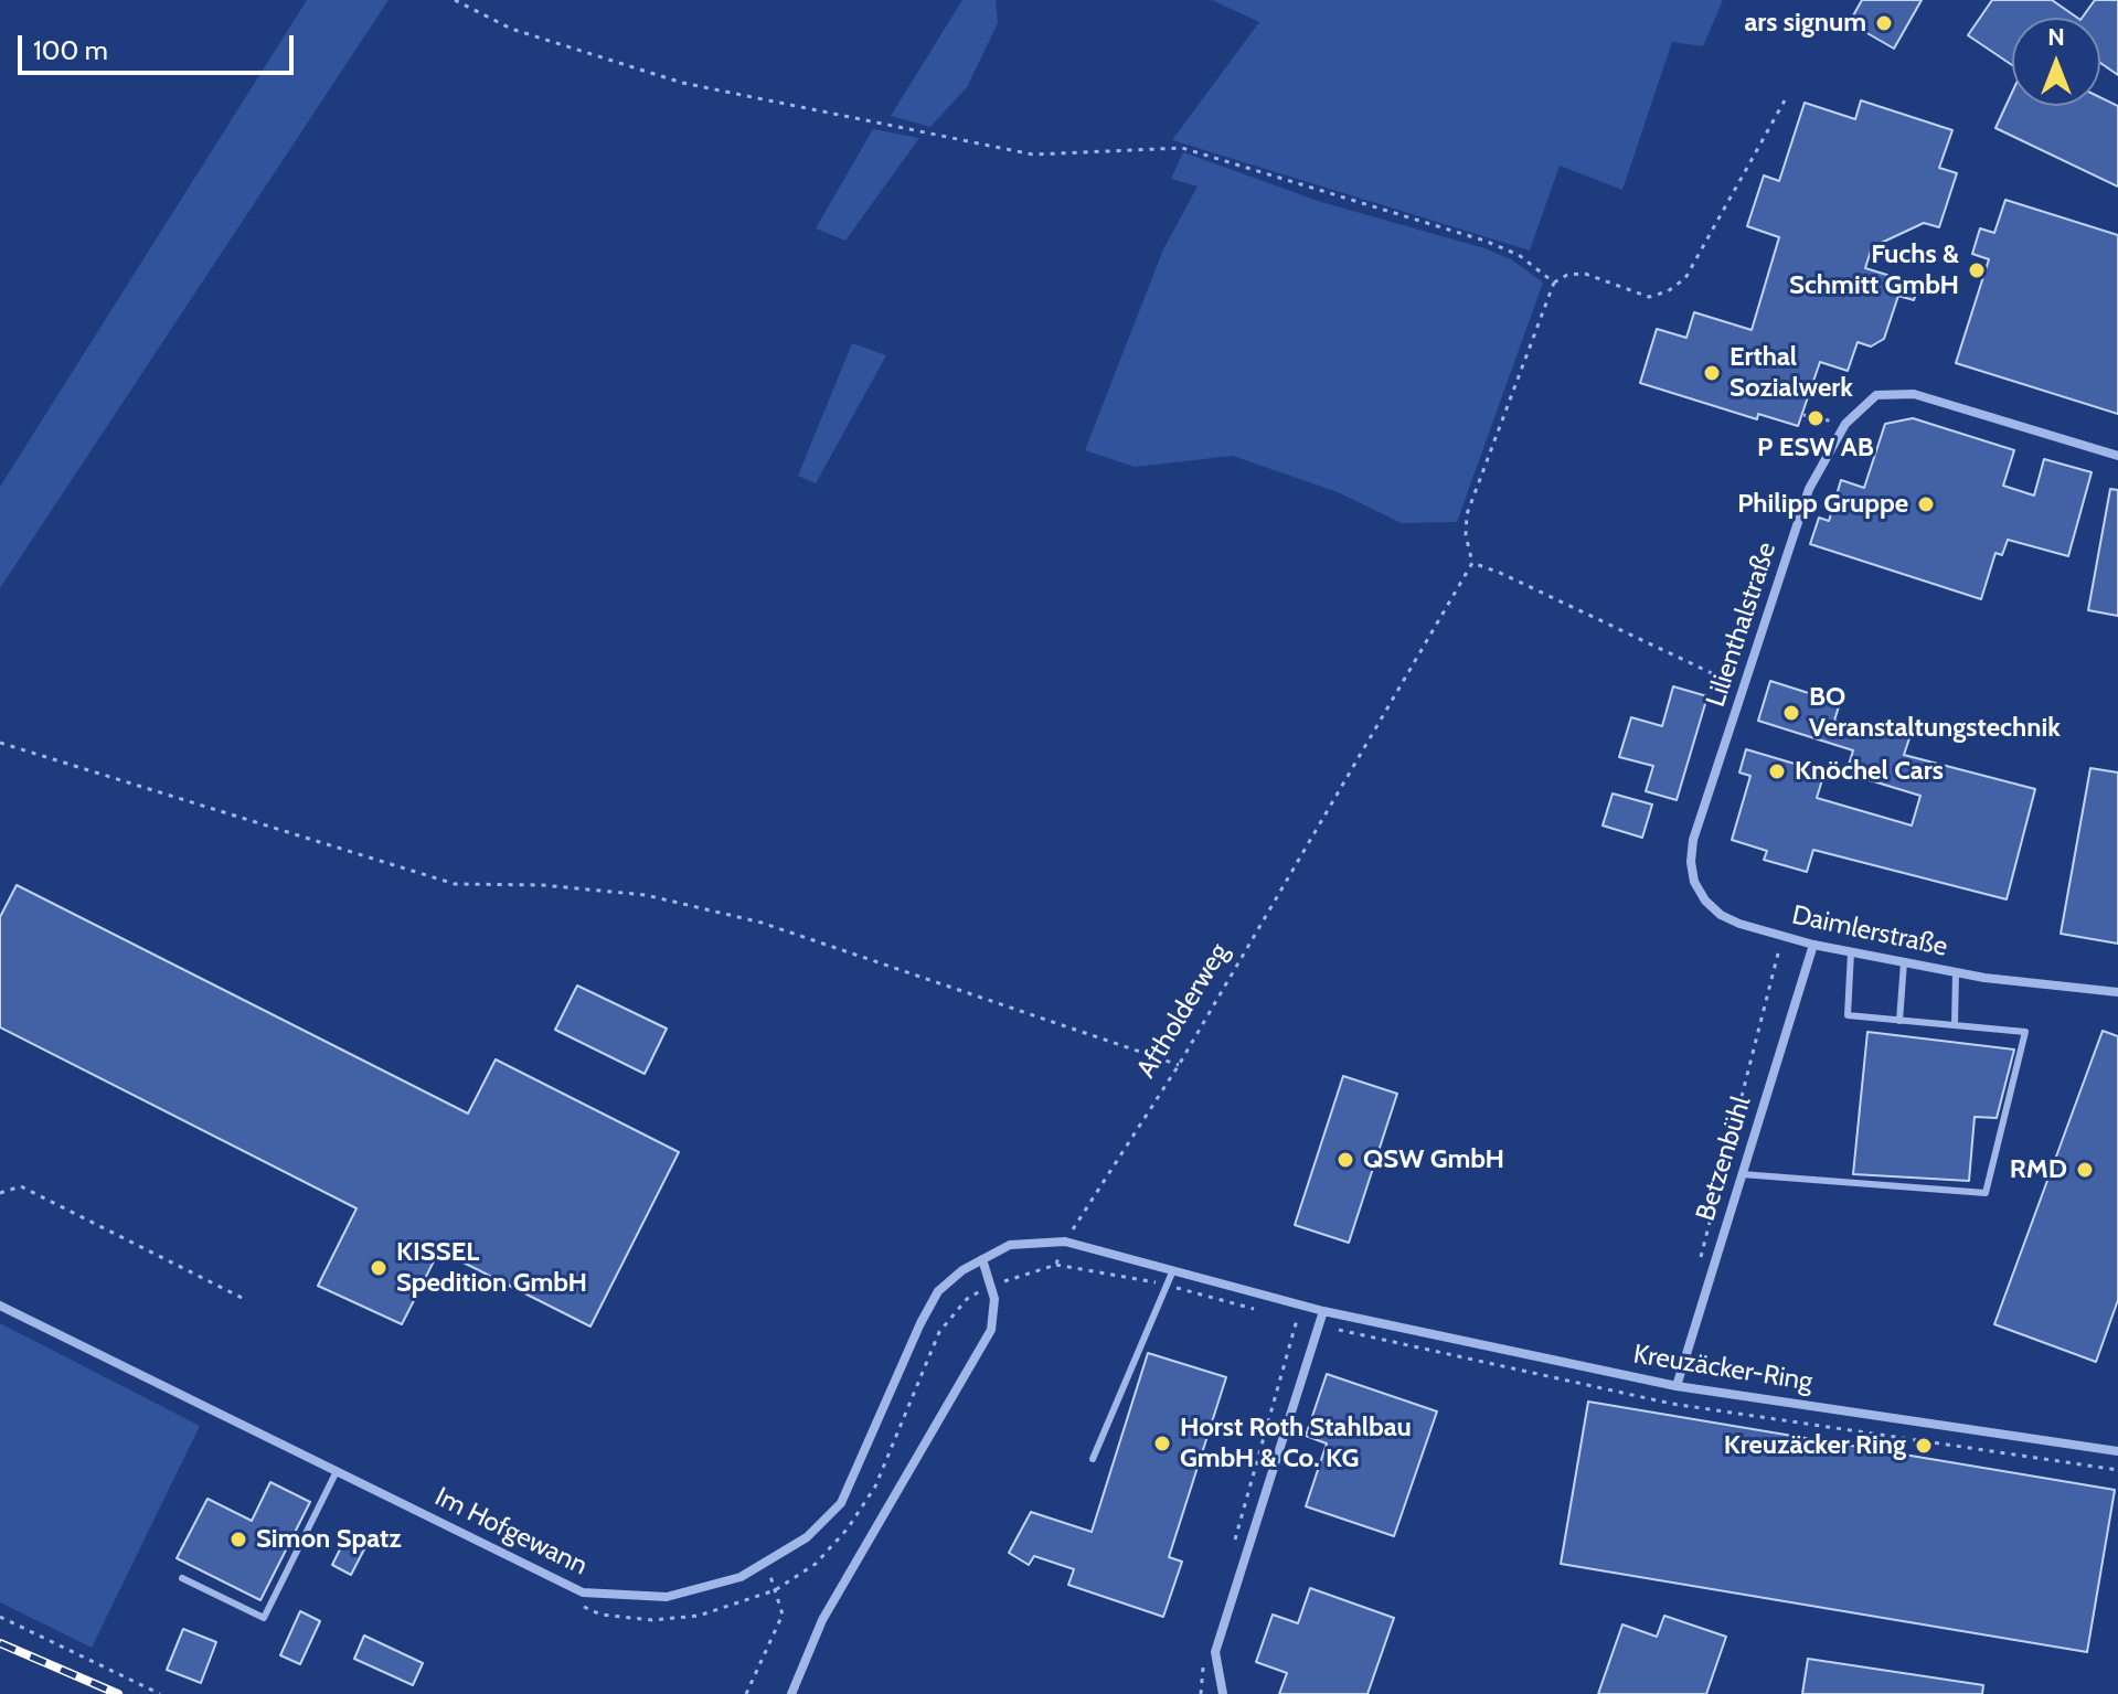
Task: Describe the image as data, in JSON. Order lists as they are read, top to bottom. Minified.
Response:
{"streets":{"street":["Lilienthalstraße","Daimlerstraße","Betzenbühl","Kreuzäcker-Ring","Im Hofgewann"],"path":["Aftholderweg"]},"crossings":[["Lilienthalstraße","Daimlerstraße"],["Daimlerstraße","Betzenbühl"],["Aftholderweg","Kreuzäcker-Ring"],["Betzenbühl","Kreuzäcker-Ring"]],"places":["ars signum","Fuchs & Schmitt GmbH","Erthal Sozialwerk","P ESW AB","Philipp Gruppe","BO Veranstaltungstechnik","Knöchel Cars","QSW GmbH","RMD","KISSEL Spedition GmbH","Horst Roth Stahlbau GmbH & Co. KG","Kreuzäcker Ring","Simon Spatz"],"scale_bar":"100 m","north":"top"}
